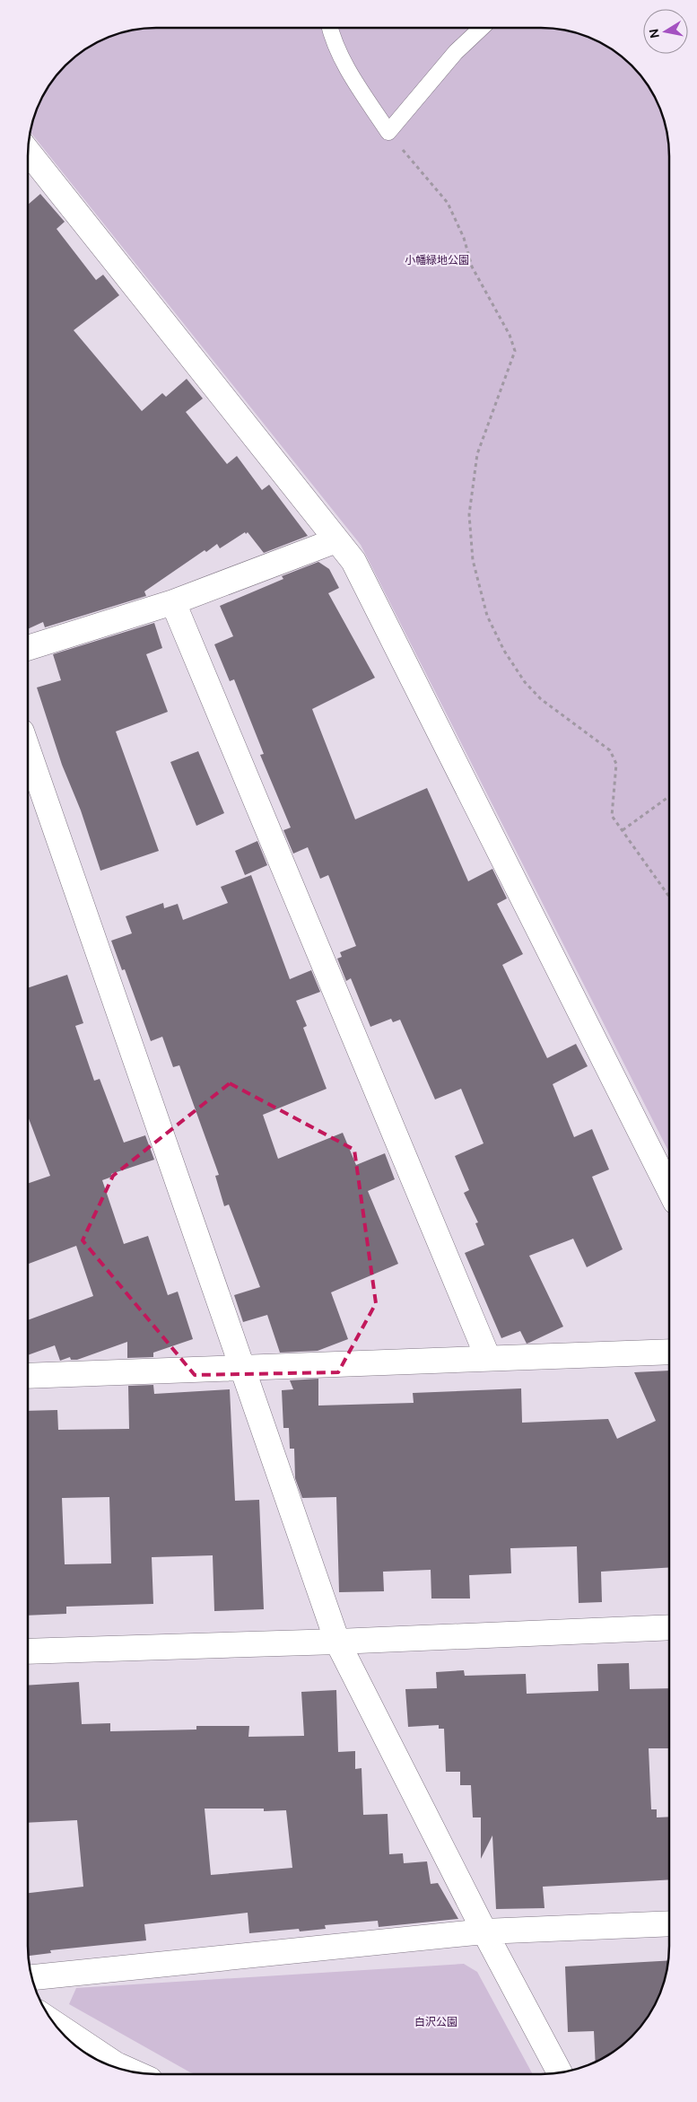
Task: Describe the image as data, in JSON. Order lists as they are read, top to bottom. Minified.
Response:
{"parks":["小幡緑地公園","白沢公園"],"north":"left"}
